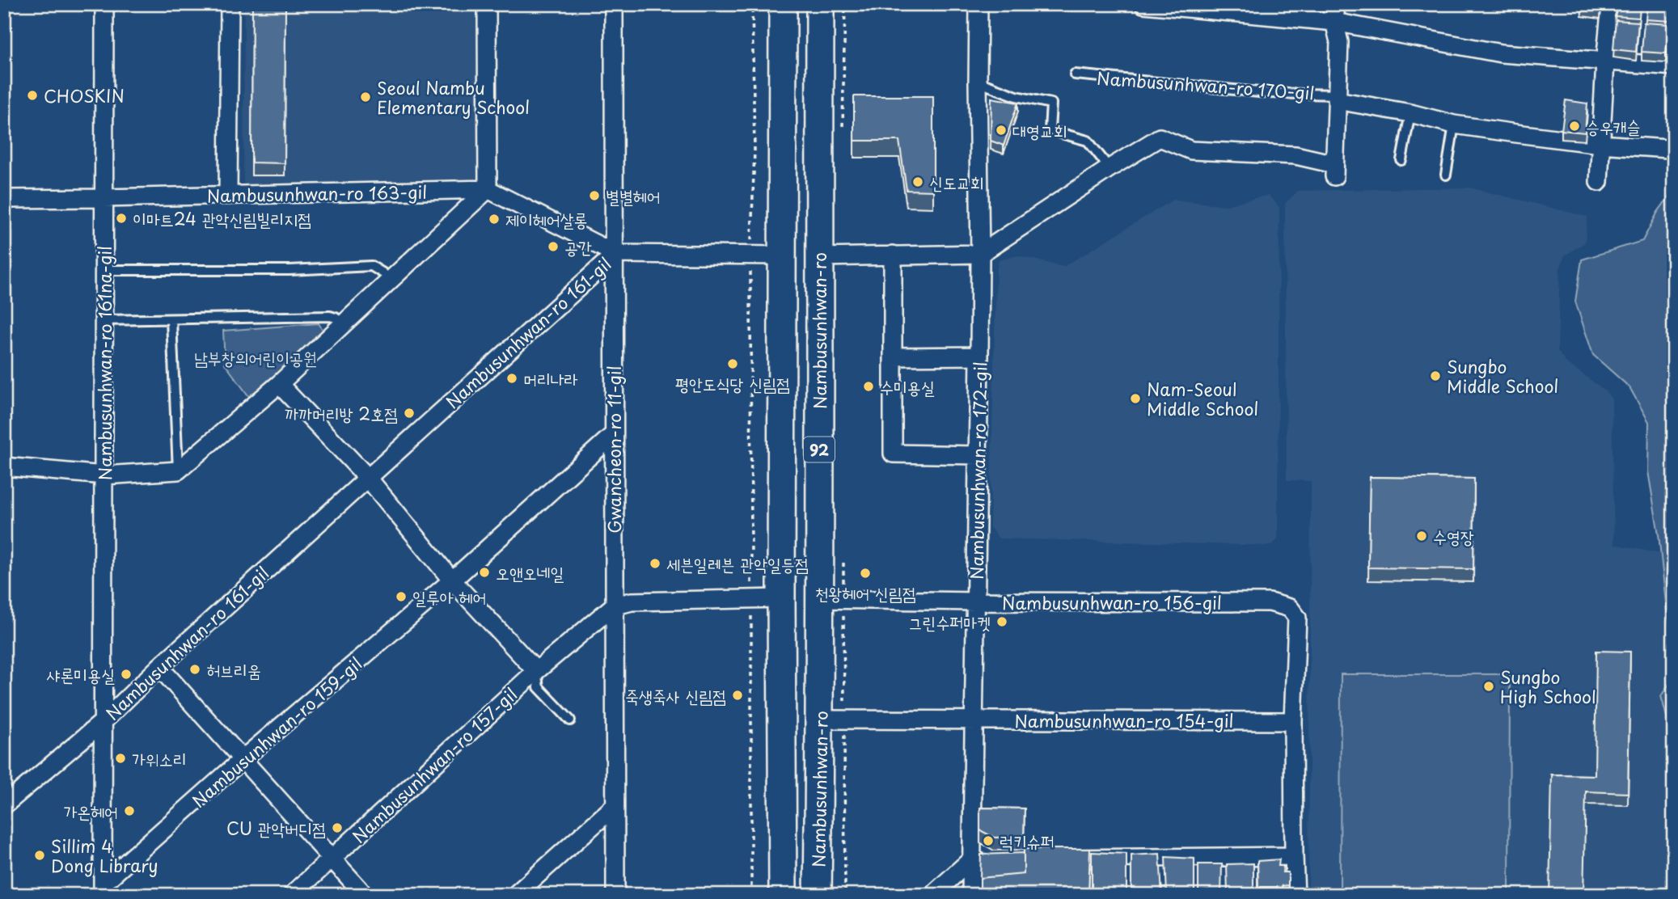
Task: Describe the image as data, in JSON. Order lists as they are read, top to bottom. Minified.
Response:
{"streets":{"main road":["Nambusunhwan-ro","92"],"street":["Nambusunhwan-ro 170-gil","Nambusunhwan-ro 163-gil","Nambusunhwan-ro 161-gil","Nambusunhwan-ro 161na-gil","Gwancheon-ro 11-gil","Nambusunhwan-ro 172-gil","Nambusunhwan-ro 156-gil","Nambusunhwan-ro 154-gil","Nambusunhwan-ro 159-gil","Nambusunhwan-ro 157-gil"]},"crossings":[["Nambusunhwan-ro 163-gil","Nambusunhwan-ro 161-gil"],["Nambusunhwan-ro 163-gil","Nambusunhwan-ro 161na-gil"],["Nambusunhwan-ro 163-gil","Gwancheon-ro 11-gil"],["Nambusunhwan-ro","Nambusunhwan-ro 161-gil"],["Nambusunhwan-ro","Nambusunhwan-ro 156-gil"],["Nambusunhwan-ro","Nambusunhwan-ro 154-gil"],["Nambusunhwan-ro","Nambusunhwan-ro 157-gil"],["Nambusunhwan-ro 161-gil","Nambusunhwan-ro 161na-gil"],["Nambusunhwan-ro 161-gil","Gwancheon-ro 11-gil"],["Nambusunhwan-ro 161na-gil","Nambusunhwan-ro 159-gil"],["Gwancheon-ro 11-gil","Nambusunhwan-ro 159-gil"],["Gwancheon-ro 11-gil","Nambusunhwan-ro 157-gil"],["Nambusunhwan-ro 172-gil","Nambusunhwan-ro 156-gil"],["Nambusunhwan-ro 172-gil","Nambusunhwan-ro 154-gil"],["Nambusunhwan-ro 156-gil","Nambusunhwan-ro 154-gil"]],"parks":["남부창의어린이공원"],"places":["CHOSKIN","Seoul Nambu Elementary School","승우캐슬","대영교회","신도교회","별별헤어","이마트24 관악신림빌리지점","제이헤어살롱","공간","평안도식당 신림점","Sungbo Middle School","머리나라","수미용실","Nam-Seoul Middle School","까까머리방 2호점","수영장","세븐일레븐 관악일등점","오앤오네일","천왕헤어 신림점","일루아 헤어","그린수퍼마켓","허브리움","샤론미용실","Sungbo High School","죽생죽사 신림점","가위소리","가온헤어","CU 관악버디점","럭키슈퍼","Sillim 4 Dong Library"]}
